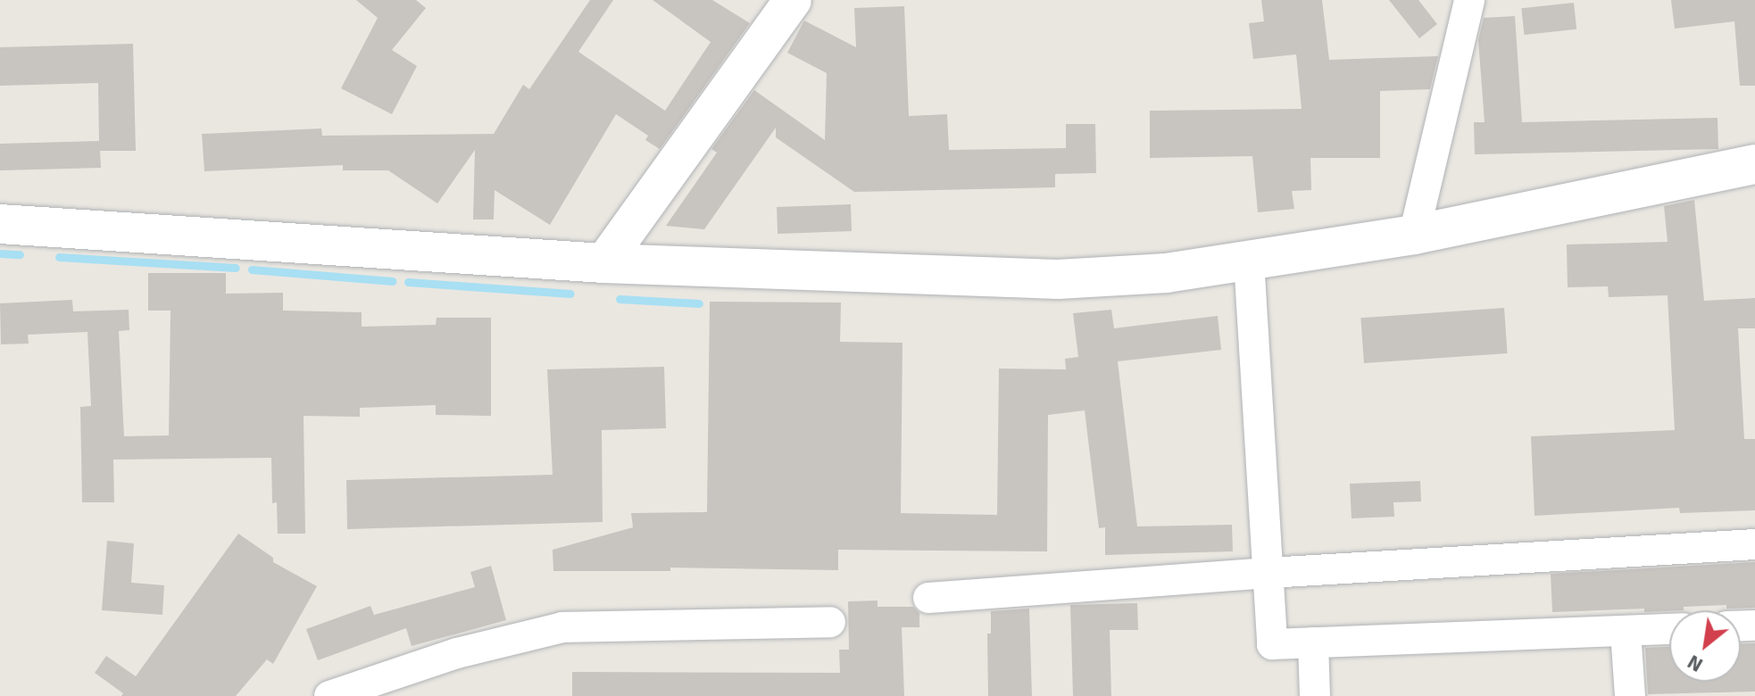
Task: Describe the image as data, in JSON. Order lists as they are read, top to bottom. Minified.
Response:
{"north":"bottom left"}
